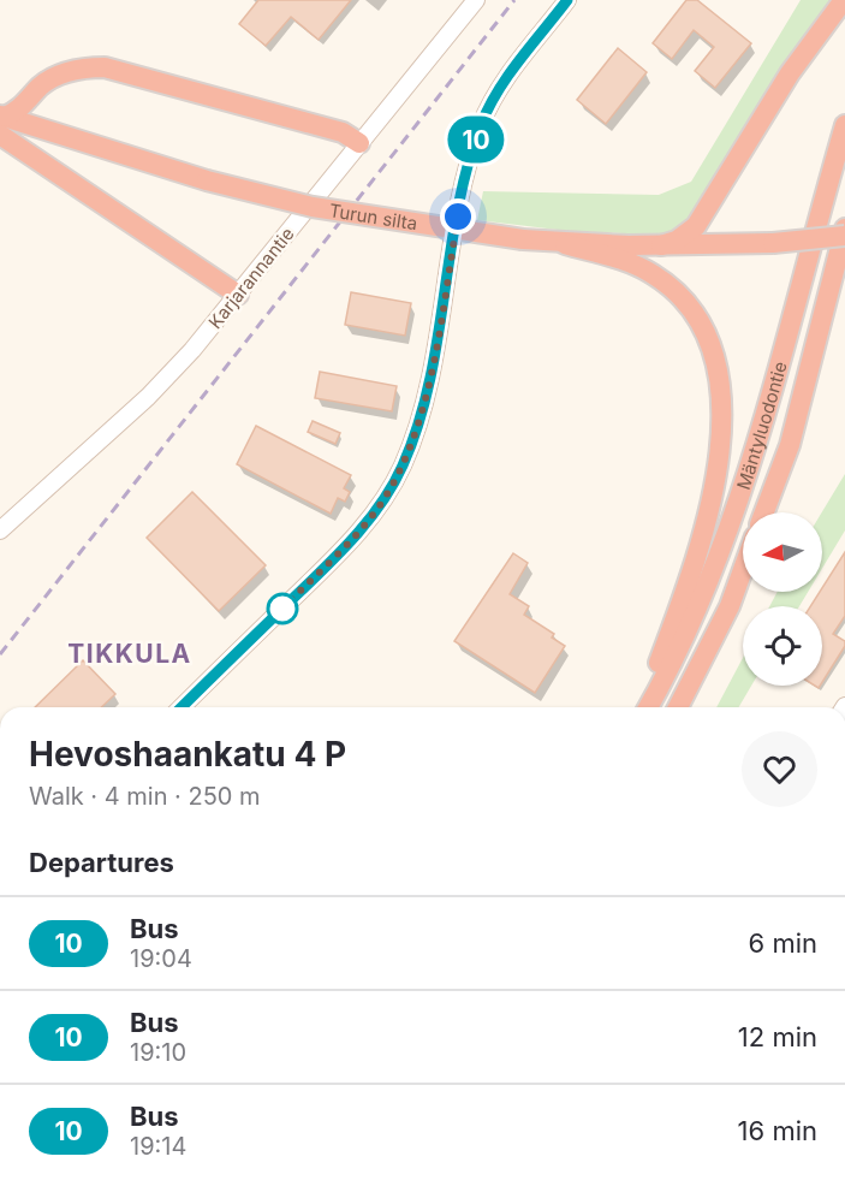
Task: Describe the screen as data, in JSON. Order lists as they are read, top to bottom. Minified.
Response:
{"streets":{"highway":["Turun silta","Mäntyluodontie"],"street":["Karjarannantie"]},"districts":["TIKKULA"],"lines":["bus line 10"],"north":"left","page":{"on_map":"10","heading":[["Hevoshaankatu 4 P","Walk · 4 min · 250 m"],"Departures"],"list":[{"mark":"10","name":"Bus","note":"19:04","value":"6 min"},{"mark":"10","name":"Bus","note":"19:10","value":"12 min"},{"mark":"10","name":"Bus","note":"19:14","value":"16 min"}]}}
